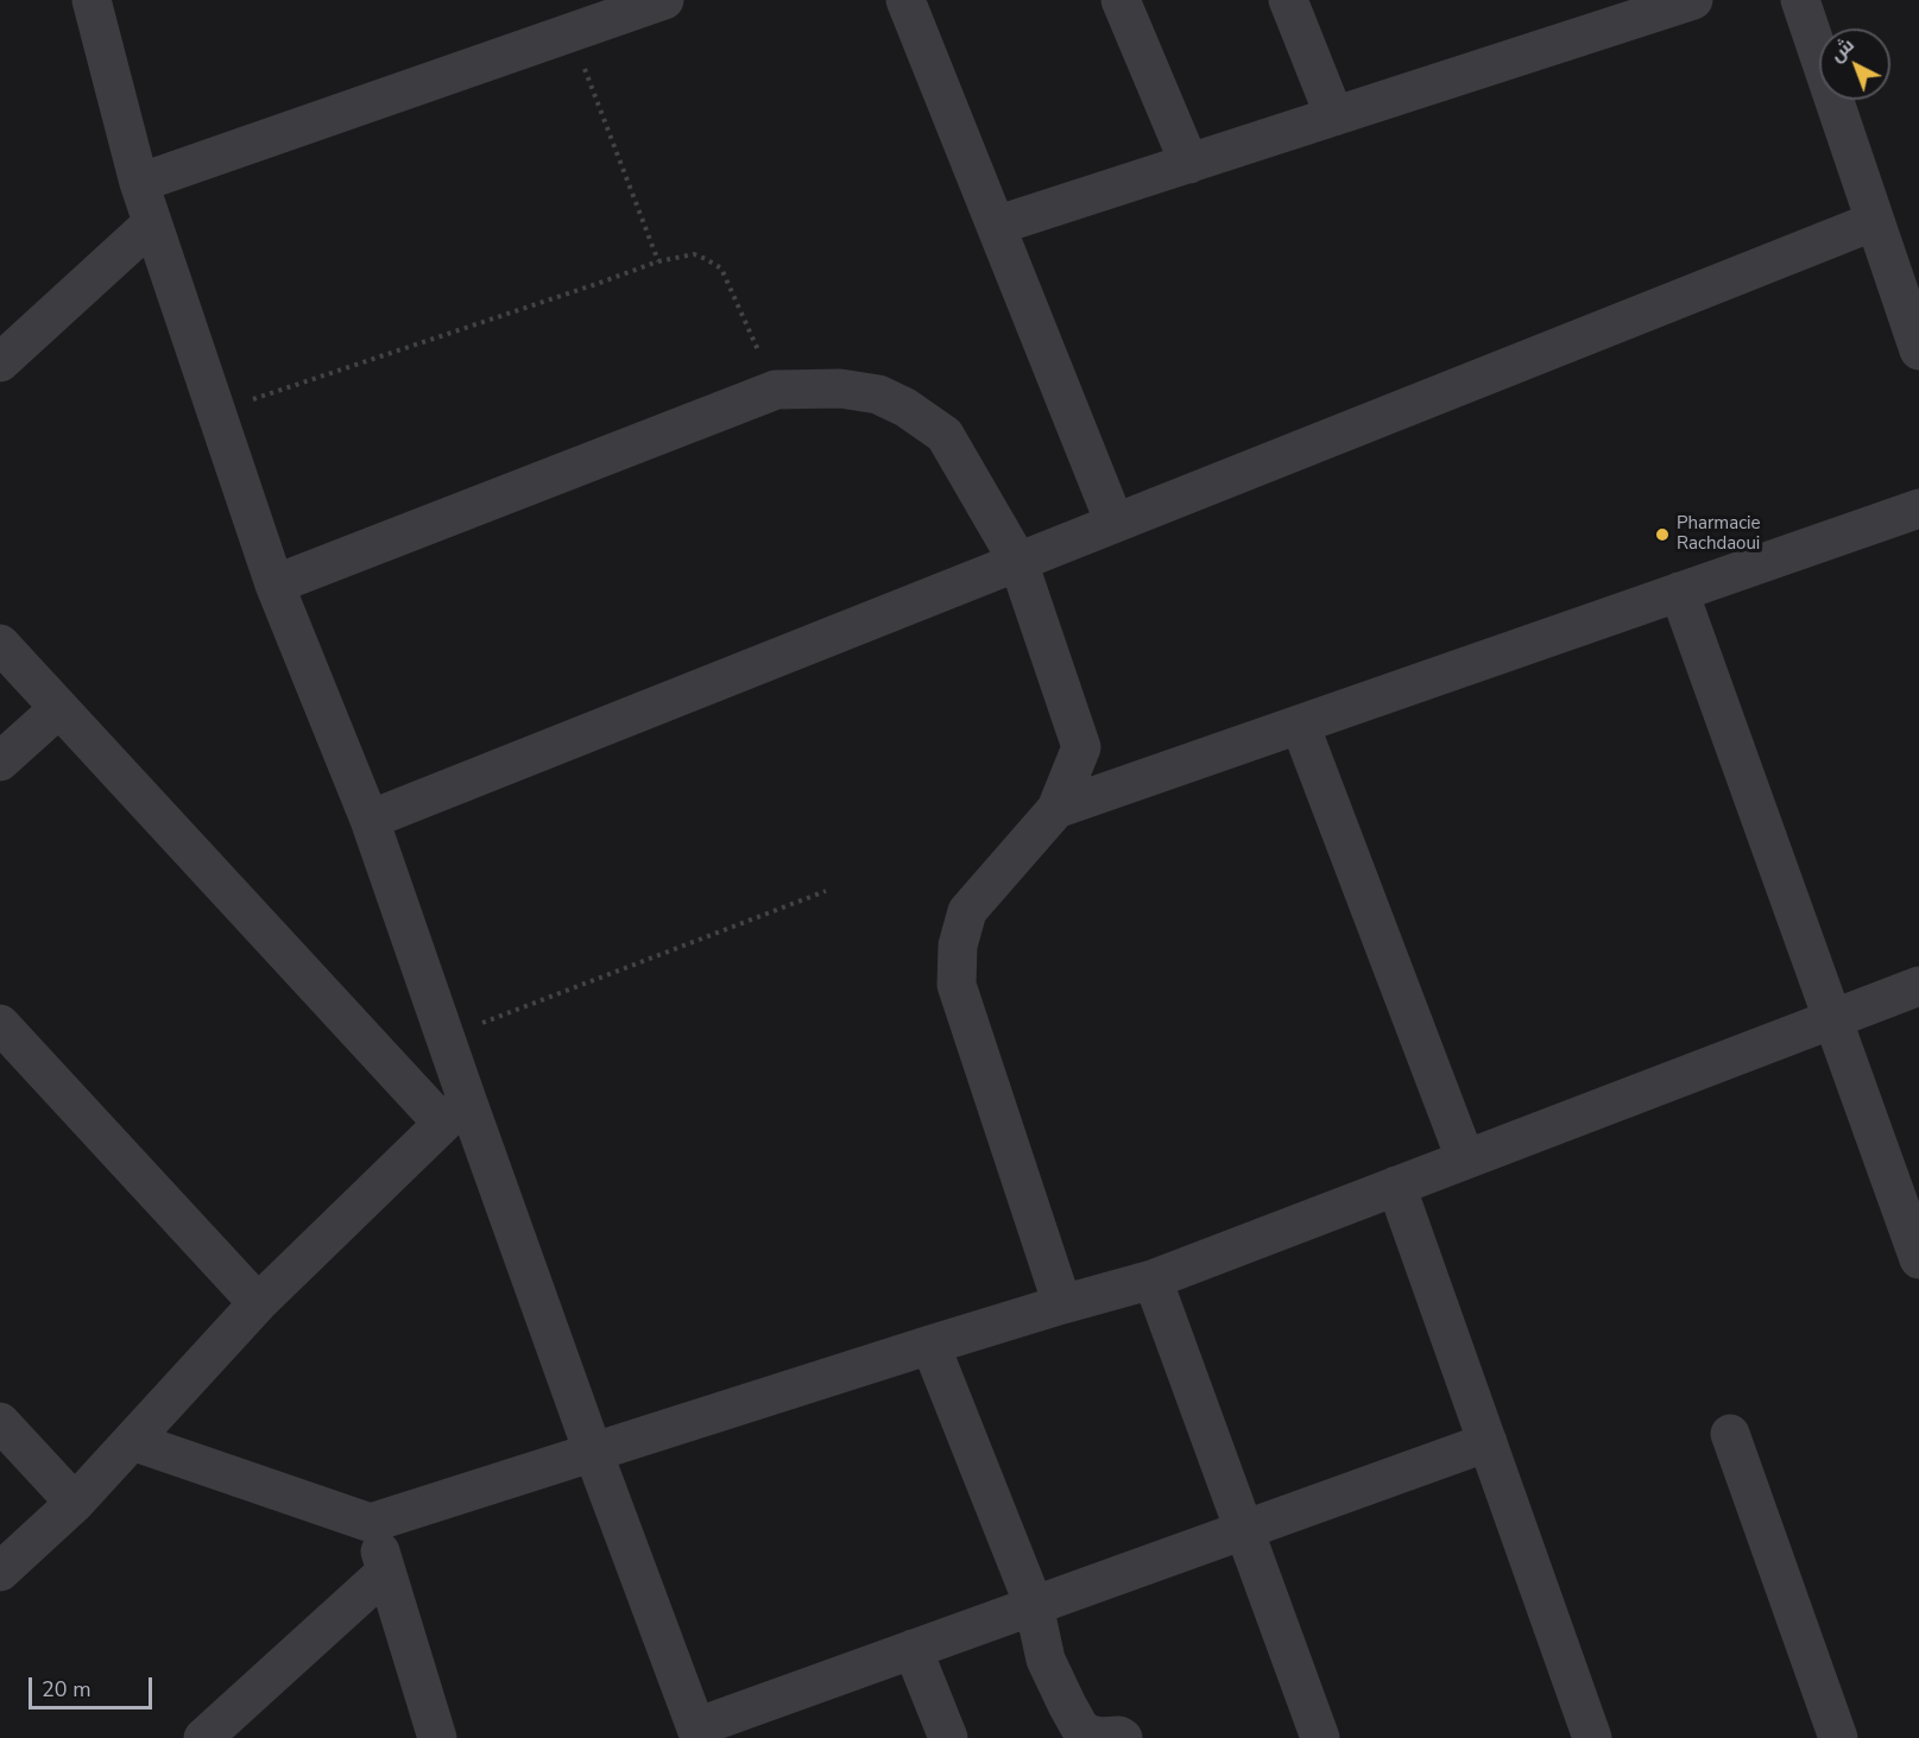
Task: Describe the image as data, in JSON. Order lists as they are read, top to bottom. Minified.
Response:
{"places":["Pharmacie Rachdaoui"],"scale_bar":"20 m","north":"top left"}
